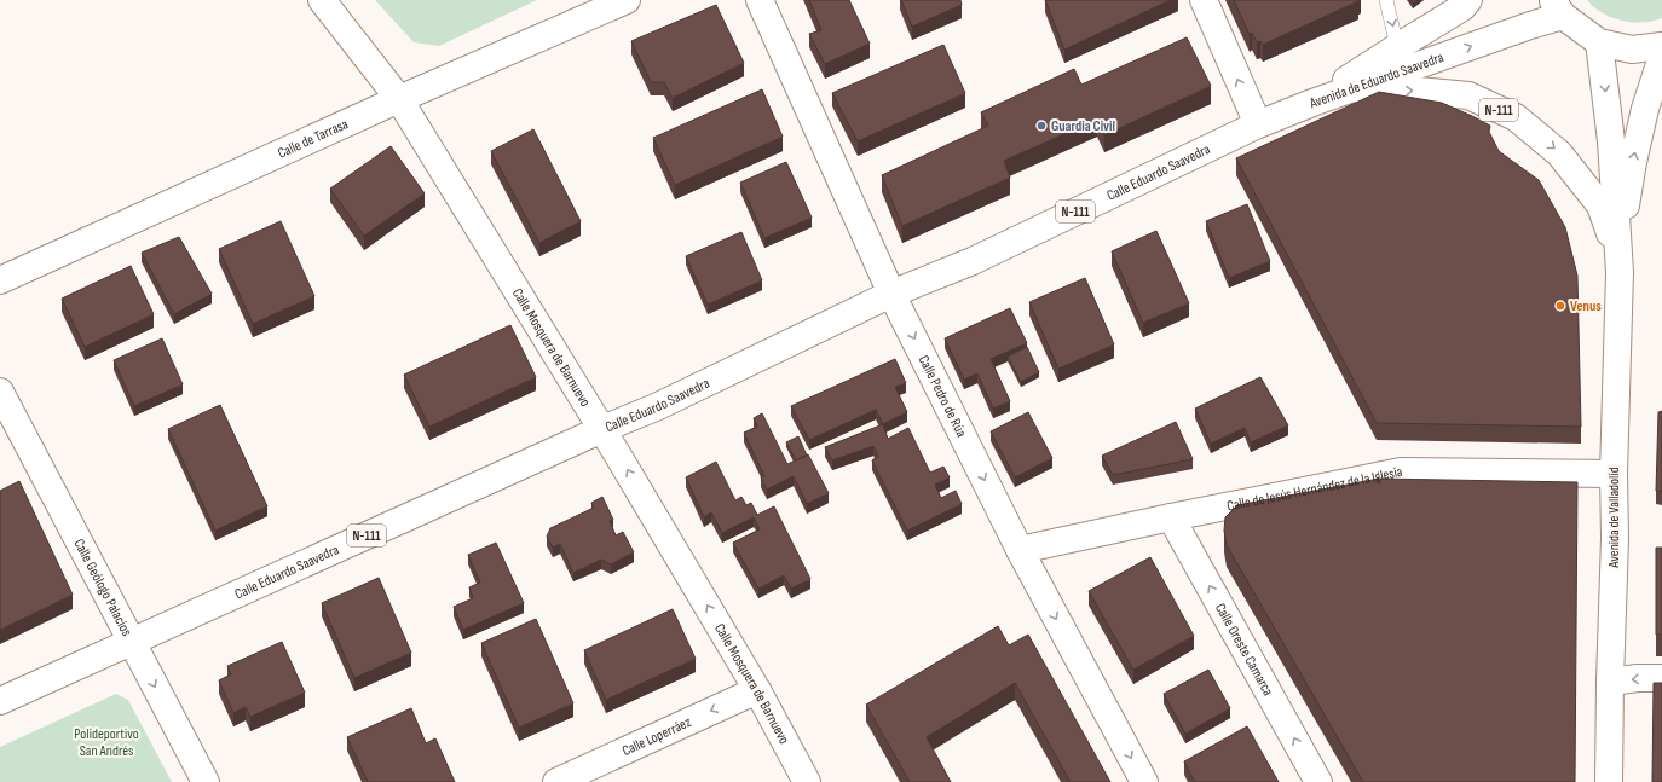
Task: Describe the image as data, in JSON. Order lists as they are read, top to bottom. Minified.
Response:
{"streets":{"street":["Avenida de Eduardo Saavedra","N-111","Calle de Tarrasa","Calle Eduardo Saavedra","Calle Mosquera de Barnuevo","Calle Pedro de Rúa","Calle de Jesús Hernández de la Iglesia","Avenida de Valladolid","Calle Geólogo Palacios","Calle Oreste Camarca","Calle Loperráez"]},"crossings":[["Avenida de Eduardo Saavedra","N-111"],["Avenida de Eduardo Saavedra","Calle Eduardo Saavedra"],["N-111","Calle Eduardo Saavedra"],["N-111","Avenida de Valladolid"],["Calle de Tarrasa","Calle Mosquera de Barnuevo"],["Calle Eduardo Saavedra","Calle Mosquera de Barnuevo"],["Calle Eduardo Saavedra","Calle Pedro de Rúa"],["Calle Eduardo Saavedra","Calle Geólogo Palacios"],["Calle Mosquera de Barnuevo","Calle Loperráez"],["Calle Pedro de Rúa","Calle de Jesús Hernández de la Iglesia"],["Calle de Jesús Hernández de la Iglesia","Avenida de Valladolid"],["Calle de Jesús Hernández de la Iglesia","Calle Oreste Camarca"]],"one_way":["Calle Pedro de Rúa","Calle Geólogo Palacios","Calle Oreste Camarca","Calle Loperráez"],"parks":["Polideportivo San Andrés"],"places":["Guardia Civil","Venus"]}
